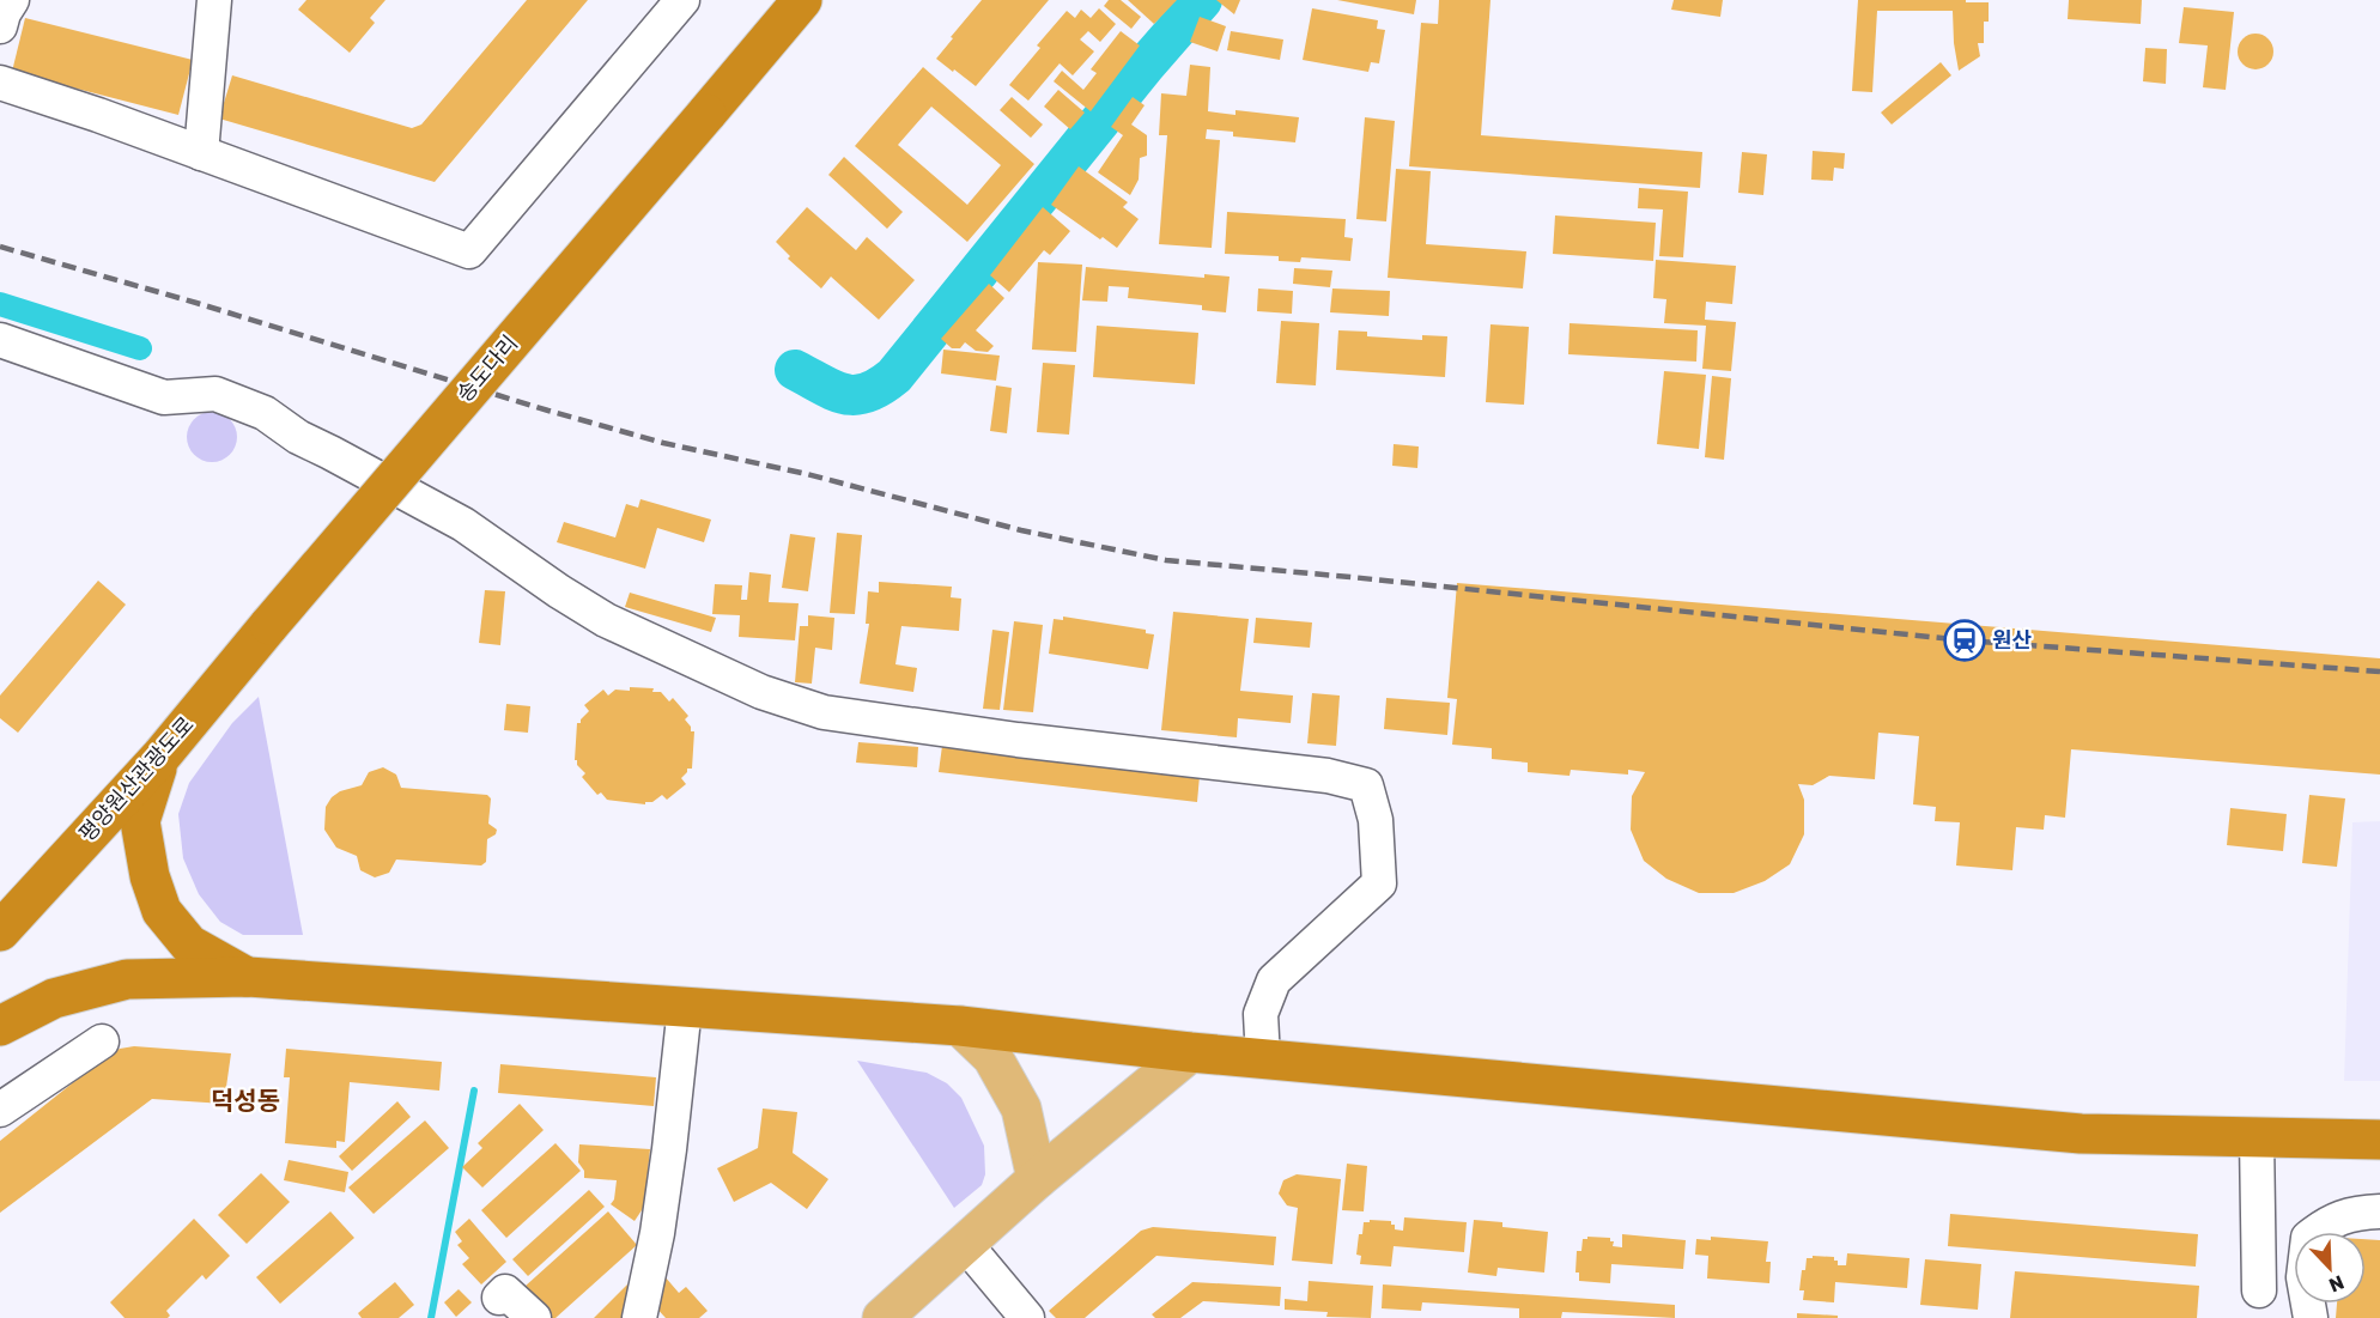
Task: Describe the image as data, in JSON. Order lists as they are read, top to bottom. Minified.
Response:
{"streets":{"highway":["송도다리","평양원산관광도로"]},"crossings":[["송도다리","평양원산관광도로"]],"districts":["덕성동"],"places":{"station":["원산"]},"north":"bottom right"}
